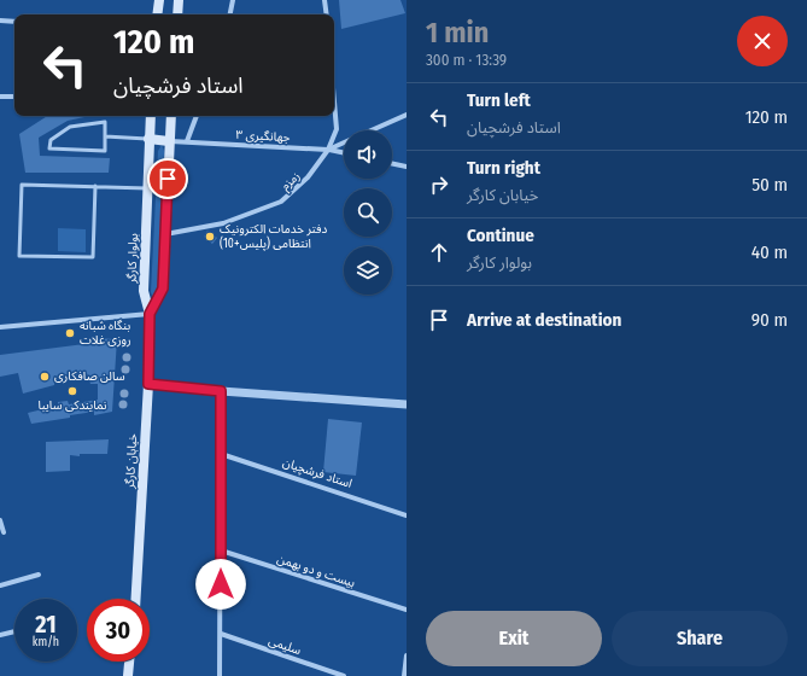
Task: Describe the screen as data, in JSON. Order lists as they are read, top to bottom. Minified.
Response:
{"streets":{"main road":["بولوار کارگر","خیابان کارگر"],"street":["جهانگیری ۳","زمزم","استاد فرشچیان","بیست و دو بهمن","سلیمی"]},"crossings":[["جهانگیری ۳","زمزم"],["بولوار کارگر","خیابان کارگر"]],"places":["دفتر خدمات الکترونیک انتظامی (پلیس+10)","بنگاه شبانه روزی غلات","سالن صافكارى","نمايندكى سايبا"],"page":{"heading":["1 min","300 m · 13:39"],"turn":["120 m","استاد فرشچیان"],"list":[{"name":"Turn left","note":"استاد فرشچیان","value":"120 m"},{"name":"Turn right","note":"خیابان کارگر","value":"50 m"},{"name":"Continue","note":"بولوار کارگر","value":"40 m"},{"name":"Arrive at destination","value":"90 m"}],"speed":"21 km/h","limit":"30","buttons":["Exit","Share"]}}
